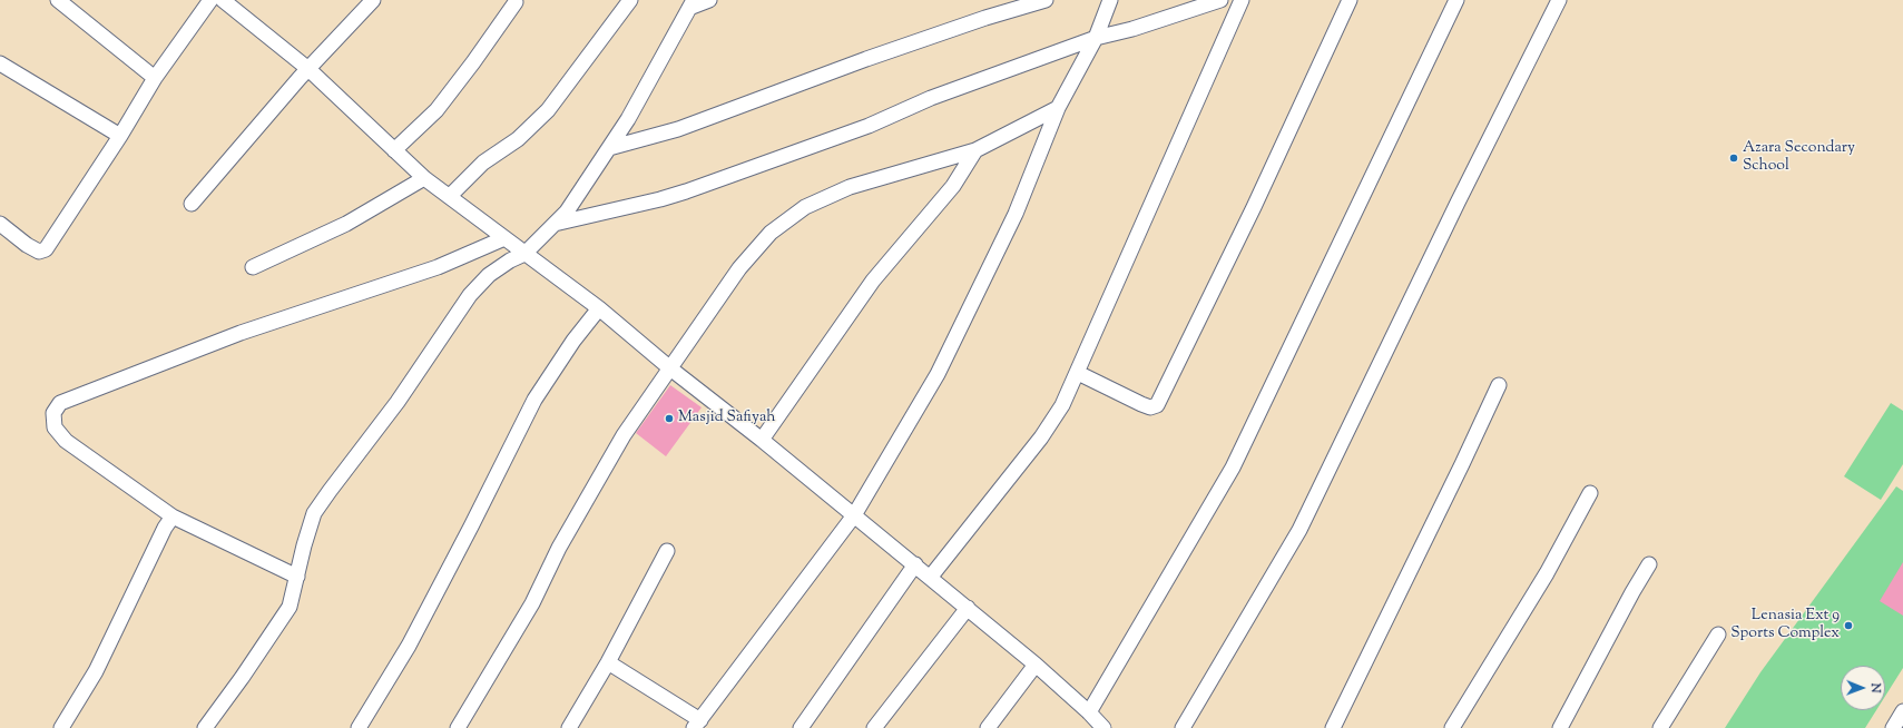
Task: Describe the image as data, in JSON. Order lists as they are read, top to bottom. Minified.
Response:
{"places":["Azara Secondary School","Masjid Safiyah","Lenasia Ext 9 Sports Complex"],"north":"right"}
